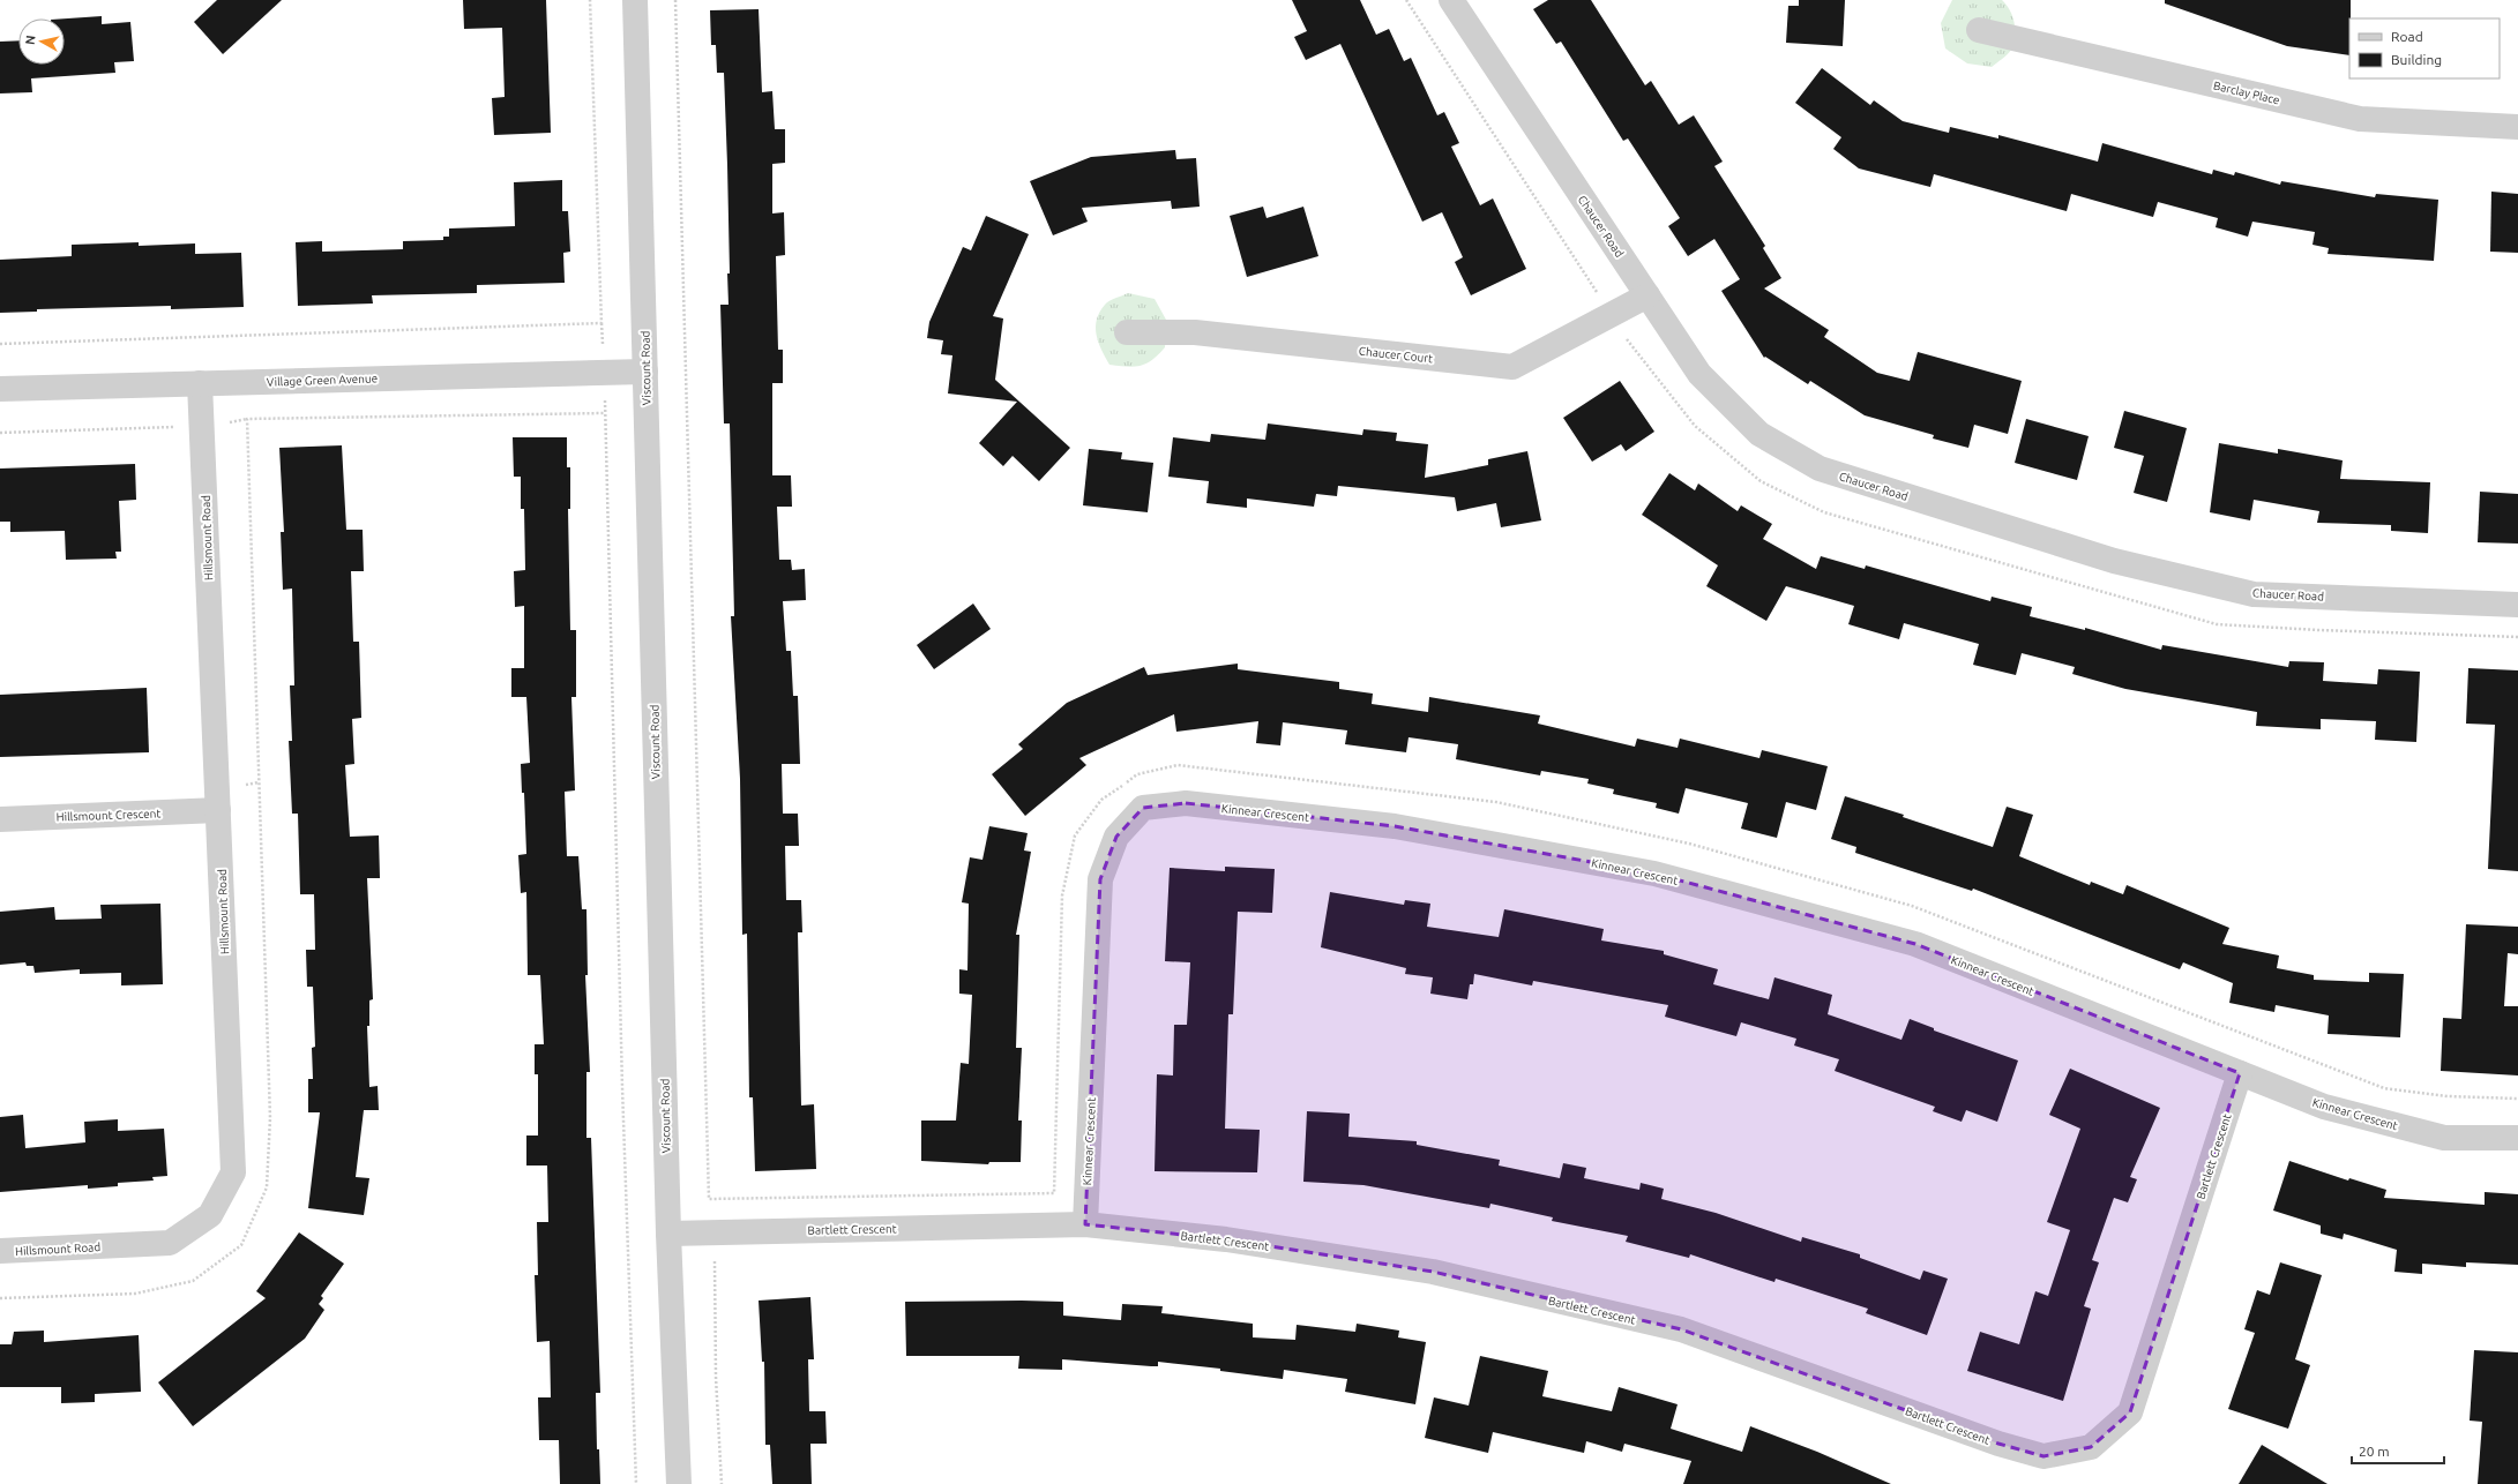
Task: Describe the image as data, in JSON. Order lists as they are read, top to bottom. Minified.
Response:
{"streets":{"street":["Barclay Place","Chaucer Road","Chaucer Court","Viscount Road","Village Green Avenue","Hillsmount Road","Kinnear Crescent","Hillsmount Crescent","Bartlett Crescent"]},"crossings":[["Chaucer Road","Chaucer Court"],["Viscount Road","Village Green Avenue"],["Viscount Road","Bartlett Crescent"],["Village Green Avenue","Hillsmount Road"],["Hillsmount Road","Hillsmount Crescent"],["Kinnear Crescent","Bartlett Crescent"]],"legend":["Road","Building"],"scale_bar":"20 m","north":"left"}
